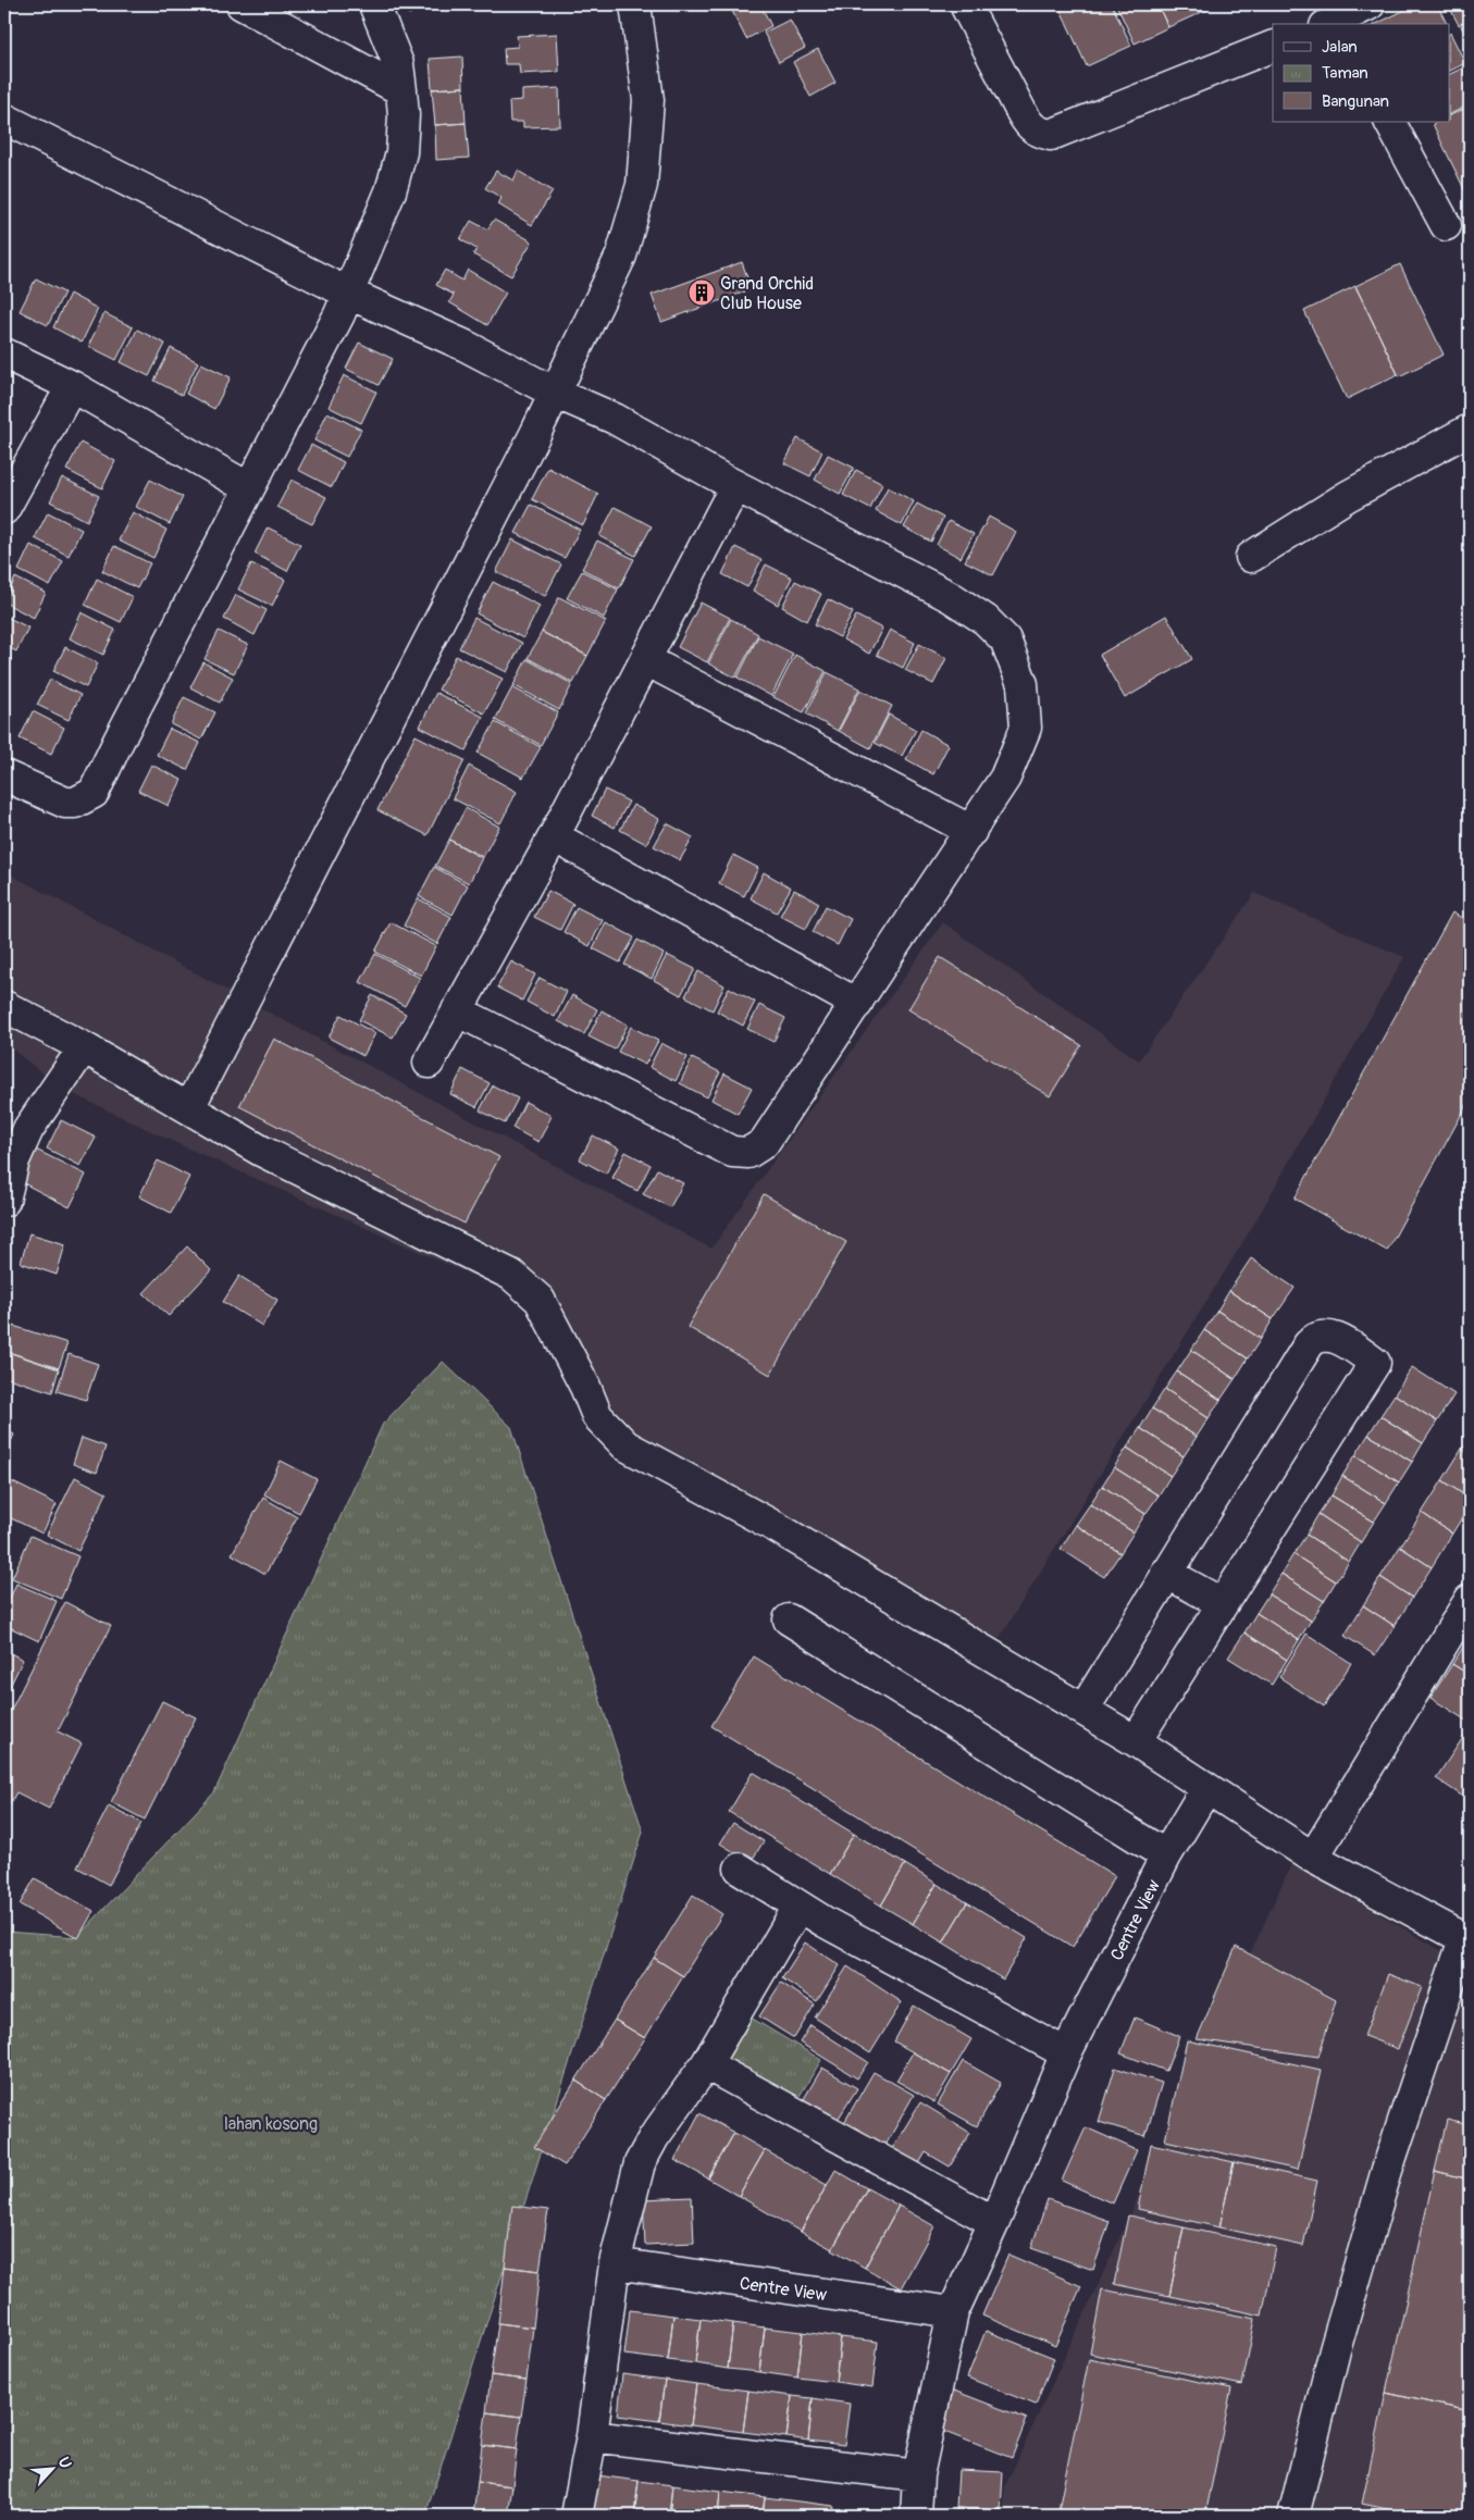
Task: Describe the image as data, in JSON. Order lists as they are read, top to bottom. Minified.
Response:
{"streets":{"street":["Centre View"]},"parks":["lahan kosong"],"places":{"building":["Grand Orchid Club House"]},"legend":["Jalan","Taman","Bangunan"],"north":"top right"}
